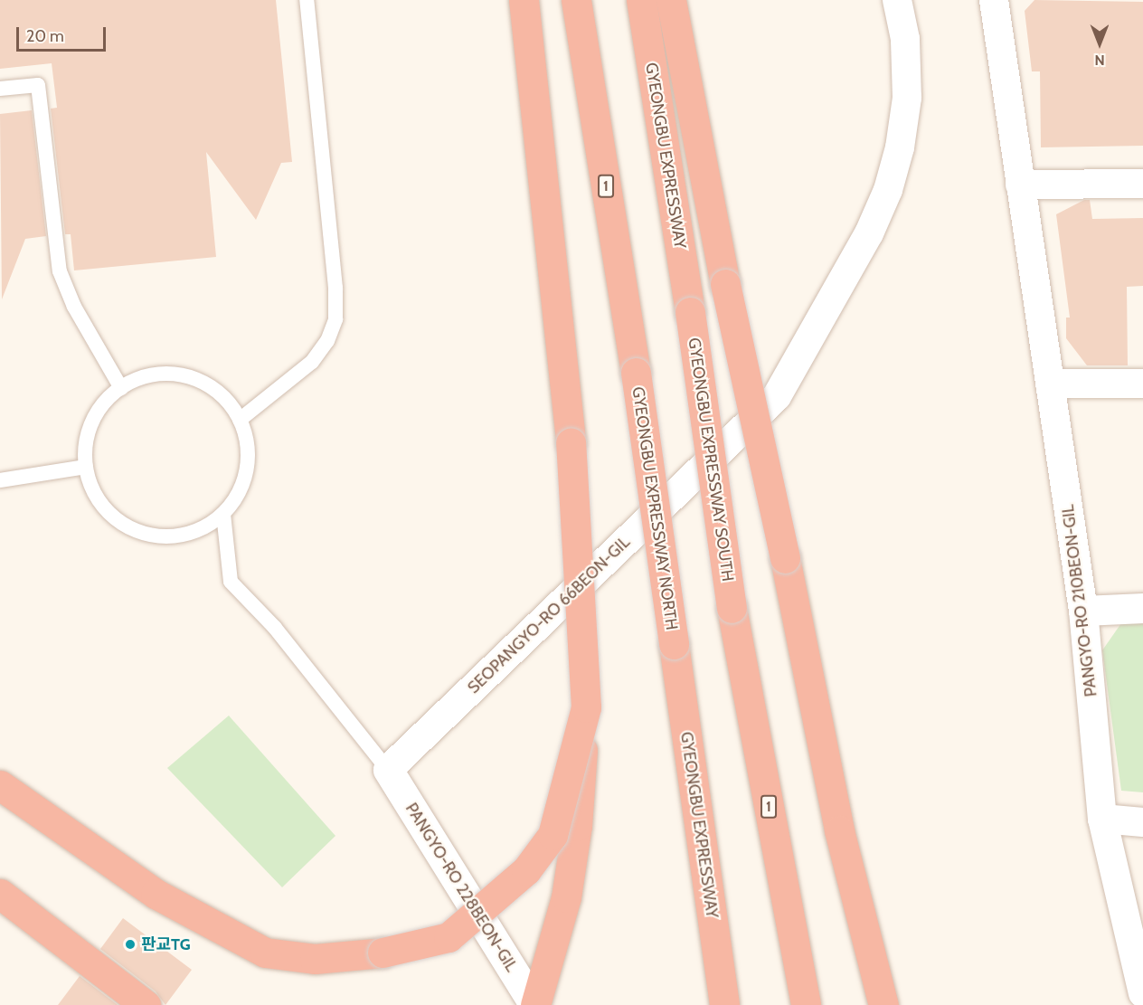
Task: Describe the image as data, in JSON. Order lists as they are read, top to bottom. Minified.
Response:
{"streets":{"highway":["GYEONGBU EXPRESSWAY","1","GYEONGBU EXPRESSWAY SOUTH","GYEONGBU EXPRESSWAY NORTH"],"street":["PANGYO-RO 210BEON-GIL","SEOPANGYO-RO 66BEON-GIL","PANGYO-RO 228BEON-GIL"]},"crossings":[["GYEONGBU EXPRESSWAY","GYEONGBU EXPRESSWAY SOUTH"],["GYEONGBU EXPRESSWAY","GYEONGBU EXPRESSWAY NORTH"],["SEOPANGYO-RO 66BEON-GIL","PANGYO-RO 228BEON-GIL"]],"places":["판교TG"],"scale_bar":"20 m","north":"bottom"}
